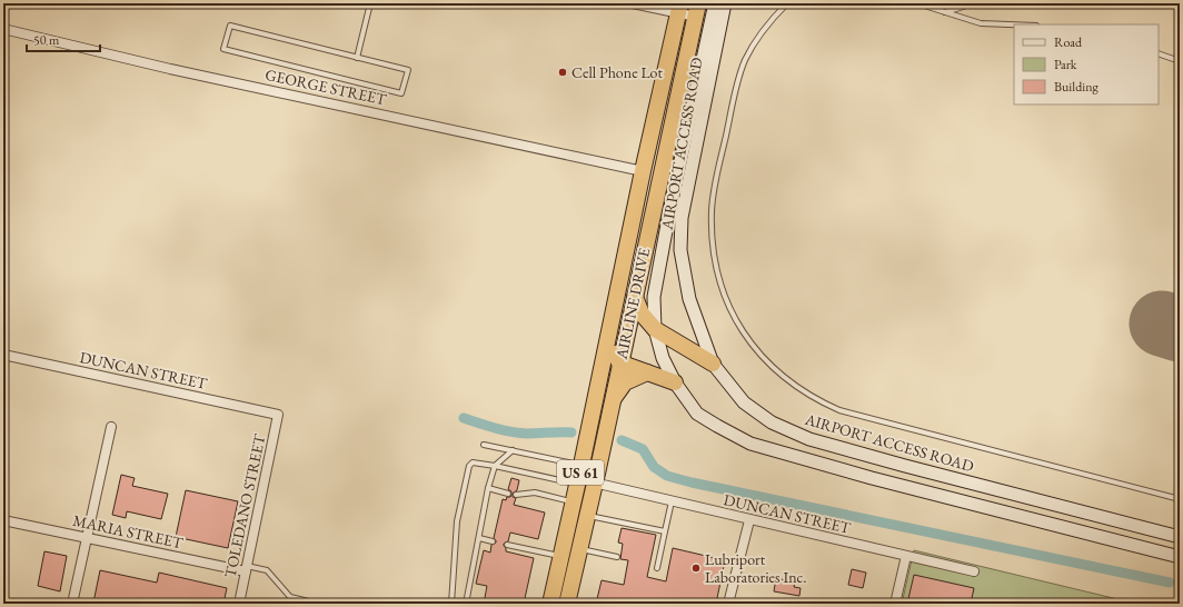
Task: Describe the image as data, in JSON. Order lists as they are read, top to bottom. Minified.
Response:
{"streets":{"highway":["AIRLINE DRIVE","US 61"],"main road":["AIRPORT ACCESS ROAD"],"street":["GEORGE STREET","DUNCAN STREET","TOLEDANO STREET","MARIA STREET"]},"crossings":[["GEORGE STREET","AIRLINE DRIVE"],["AIRLINE DRIVE","DUNCAN STREET"],["DUNCAN STREET","TOLEDANO STREET"],["TOLEDANO STREET","MARIA STREET"]],"places":["Cell Phone Lot","Lubriport Laboratories Inc."],"legend":["Road","Park","Building"],"scale_bar":"50 m"}
